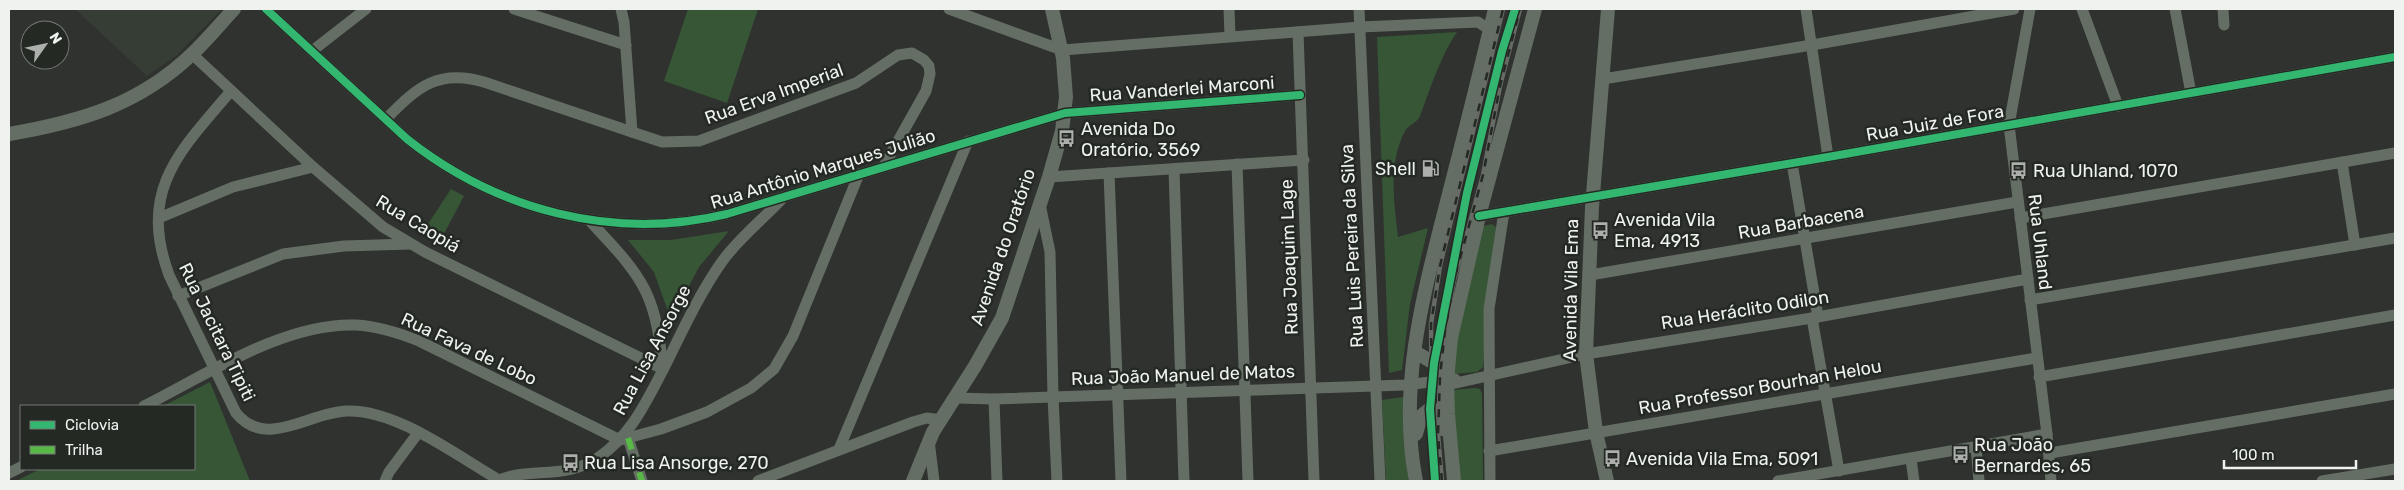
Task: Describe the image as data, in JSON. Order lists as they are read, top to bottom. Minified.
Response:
{"streets":{"main road":["Avenida do Oratório","Avenida Vila Ema"],"street":["Rua Vanderlei Marconi","Rua Erva Imperial","Rua Juiz de Fora","Rua Antônio Marques Julião","Rua Barbacena","Rua Caopiá","Rua Uhland","Rua Luis Pereira da Silva","Rua Joaquim Lage","Rua Heráclito Odilon","Rua Jacitara Tipiti","Rua Fava de Lobo","Rua Lisa Ansorge","Rua João Manuel de Matos","Rua Professor Bourhan Helou"]},"crossings":[["Rua Vanderlei Marconi","Rua Antônio Marques Julião"],["Rua Vanderlei Marconi","Avenida do Oratório"],["Rua Vanderlei Marconi","Rua Joaquim Lage"],["Rua Erva Imperial","Rua Antônio Marques Julião"],["Rua Juiz de Fora","Rua Uhland"],["Rua Juiz de Fora","Avenida Vila Ema"],["Rua Antônio Marques Julião","Avenida do Oratório"],["Rua Antônio Marques Julião","Rua Lisa Ansorge"],["Rua Barbacena","Rua Uhland"],["Rua Barbacena","Avenida Vila Ema"],["Rua Caopiá","Rua Jacitara Tipiti"],["Rua Caopiá","Rua Lisa Ansorge"],["Rua Uhland","Rua Heráclito Odilon"],["Rua Uhland","Rua Professor Bourhan Helou"],["Rua Luis Pereira da Silva","Rua João Manuel de Matos"],["Avenida do Oratório","Rua João Manuel de Matos"],["Rua Joaquim Lage","Rua João Manuel de Matos"],["Avenida Vila Ema","Rua Heráclito Odilon"],["Avenida Vila Ema","Rua Professor Bourhan Helou"],["Rua Heráclito Odilon","Rua João Manuel de Matos"],["Rua Jacitara Tipiti","Rua Fava de Lobo"],["Rua Jacitara Tipiti","Rua Lisa Ansorge"],["Rua Fava de Lobo","Rua Lisa Ansorge"]],"places":{"bus stop":["Avenida Do Oratório, 3569","Rua Uhland, 1070","Avenida Vila Ema, 4913","Rua João Bernardes, 65","Avenida Vila Ema, 5091","Rua Lisa Ansorge, 270"],"fuel station":["Shell"]},"legend":["Ciclovia","Trilha"],"scale_bar":"100 m","north":"top right"}
